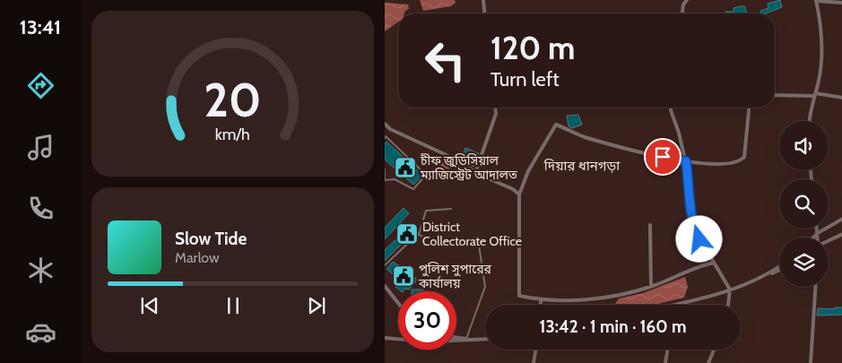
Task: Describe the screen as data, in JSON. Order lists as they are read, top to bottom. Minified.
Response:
{"districts":["দিয়ার ধানগড়া"],"places":{"public building":["চীফ জুডিসিয়াল ম্যাজিস্ট্রেট আদালত","District Collectorate Office","পুলিশ সুপারের কার্যালয়"]},"page":{"tabs":"13:41","turn":["120 m","Turn left"],"song":["Slow Tide","Marlow"],"limit":"30","trip":"13:42 · 1 min · 160 m","gauge":["20","km/h"]}}
